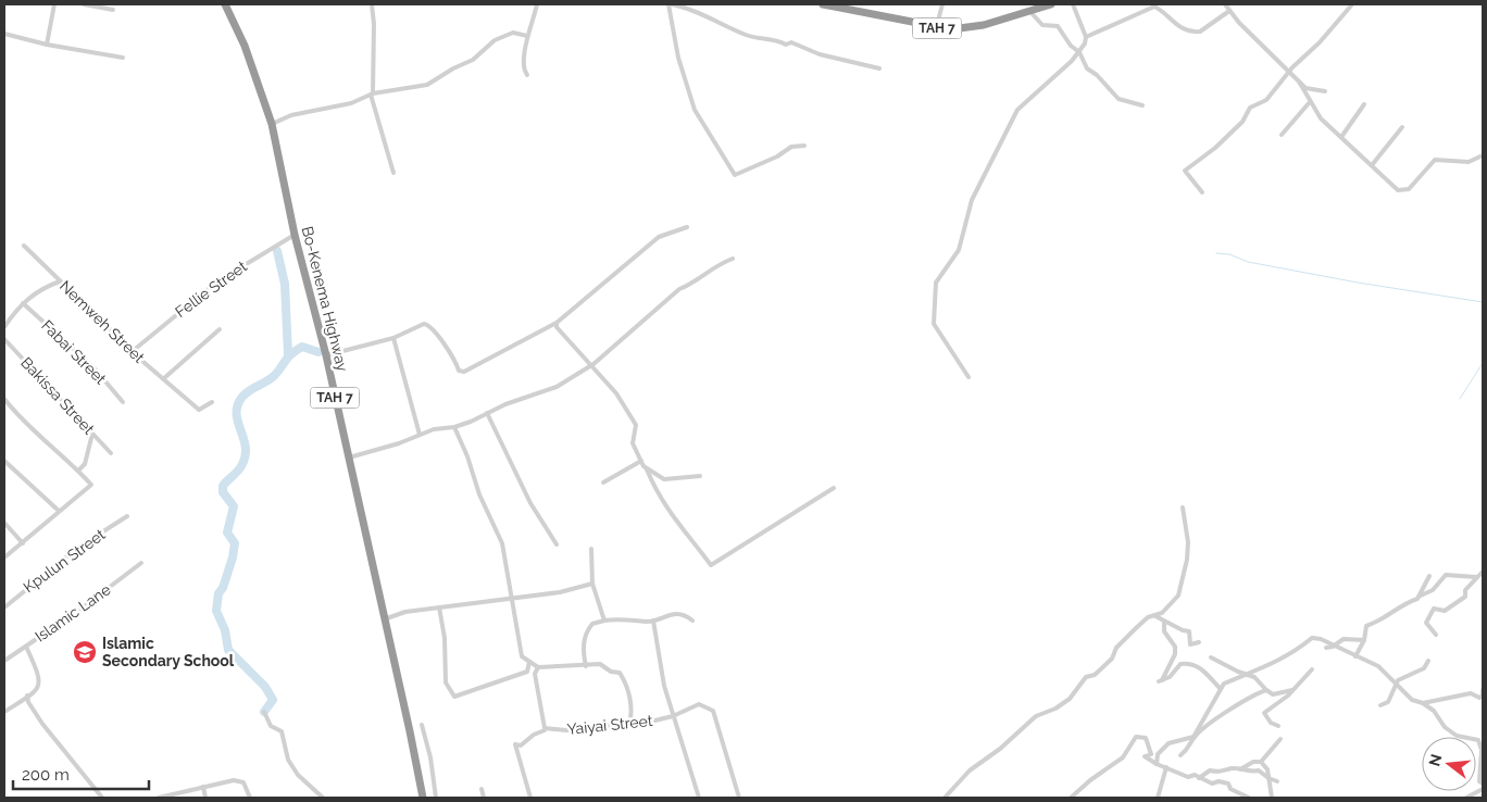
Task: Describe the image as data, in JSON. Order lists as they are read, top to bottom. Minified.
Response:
{"streets":{"highway":["TAH 7","Bo-Kenema Highway"],"street":["Fellie Street","Nemweh Street","Fabai Street","Bakissa Street","Kpulun Street","Islamic Lane","Yaiyai Street"]},"crossings":[["Fellie Street","Bo-Kenema Highway"],["Fellie Street","Nemweh Street"]],"places":{"school or university":["Islamic Secondary School"]},"scale_bar":"200 m","north":"left"}
